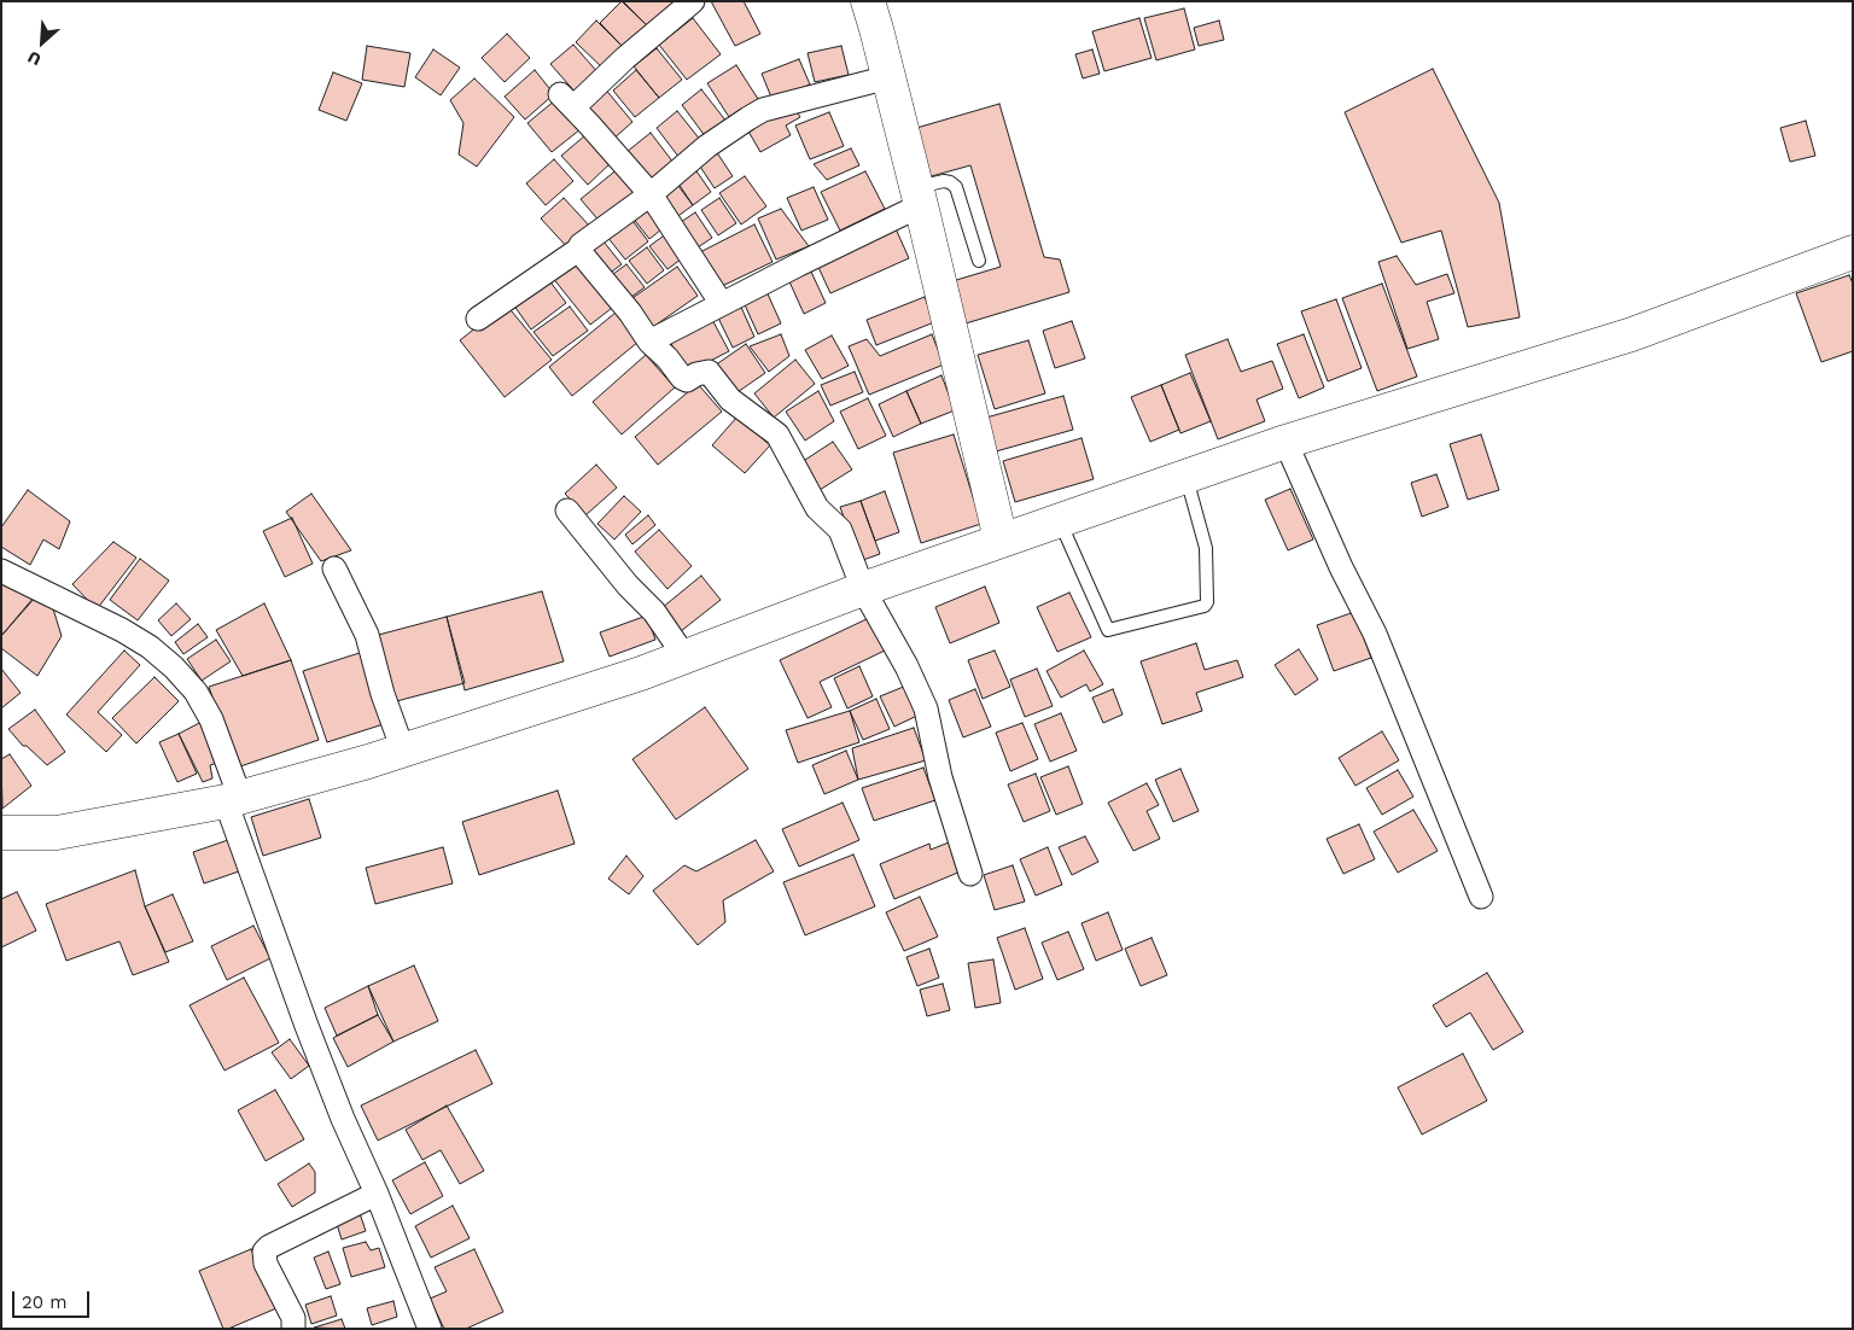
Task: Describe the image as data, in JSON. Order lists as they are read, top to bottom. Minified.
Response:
{"scale_bar":"20 m","north":"bottom left"}
